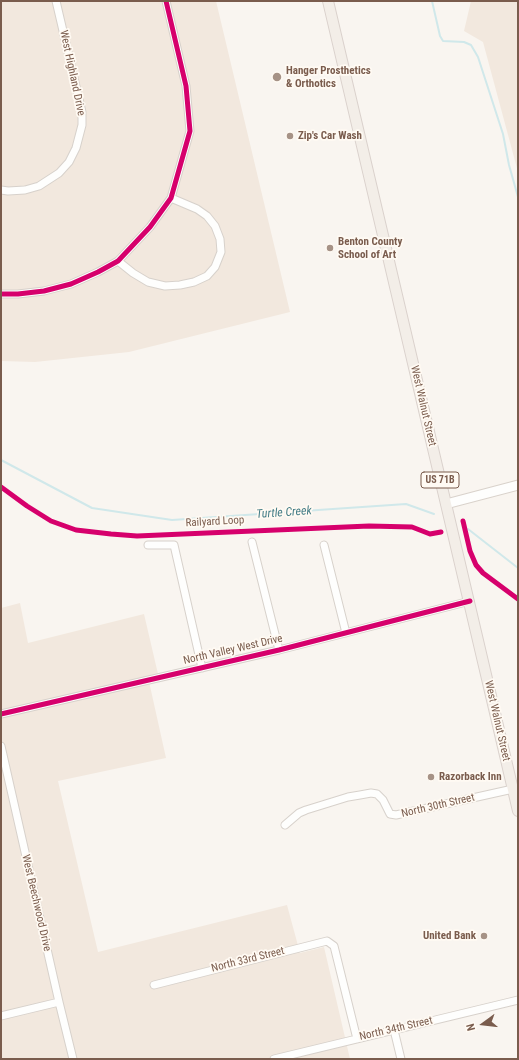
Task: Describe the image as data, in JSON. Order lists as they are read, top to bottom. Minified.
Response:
{"streets":{"main road":["West Walnut Street","US 71B"],"street":["West Highland Drive","North Valley West Drive","North 30th Street","West Beechwood Drive","North 33rd Street","North 34th Street"],"cycle path":["Railyard Loop"]},"crossings":[["West Walnut Street","North Valley West Drive"],["West Walnut Street","North 30th Street"],["North 33rd Street","North 34th Street"]],"water":["Turtle Creek"],"places":["Hanger Prosthetics & Orthotics","Zip's Car Wash","Benton County School of Art","Razorback Inn","United Bank"],"north":"left"}
